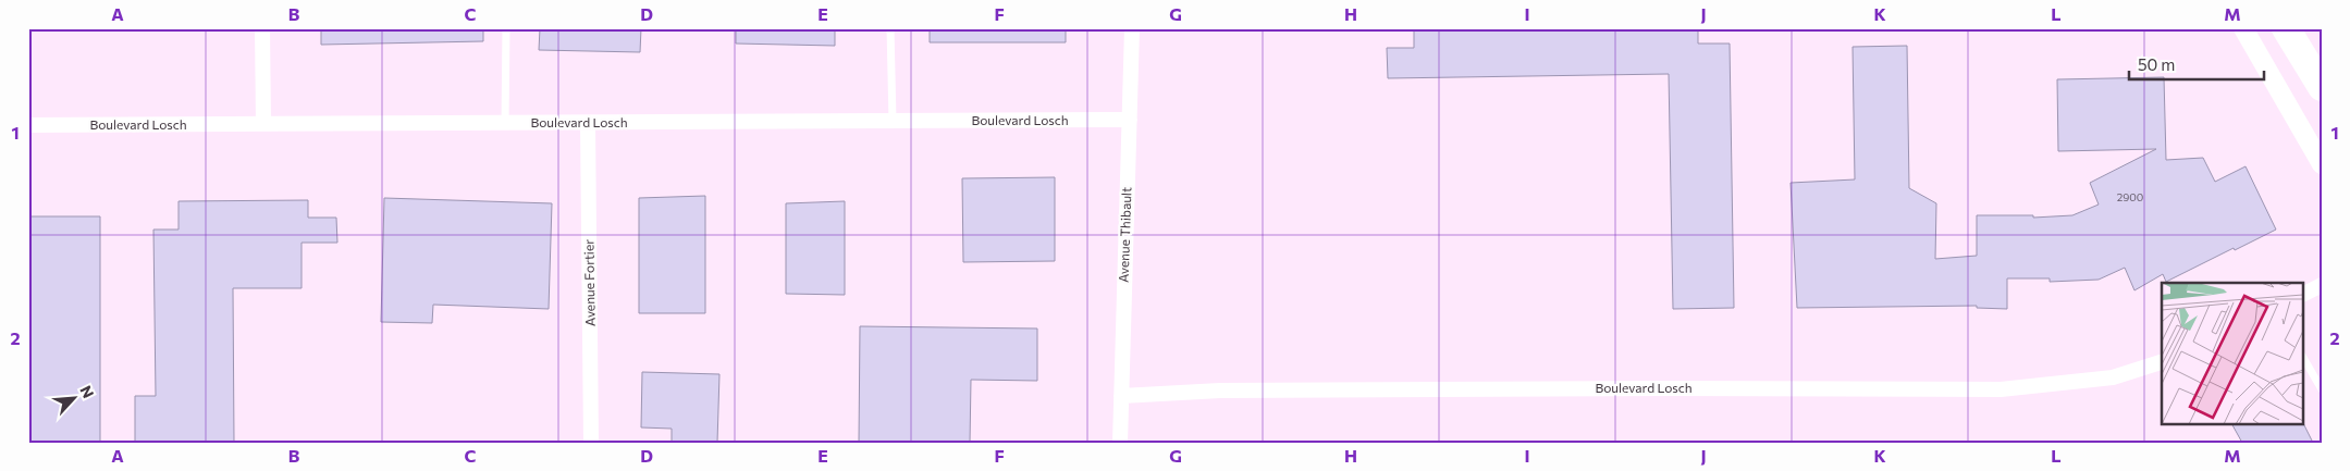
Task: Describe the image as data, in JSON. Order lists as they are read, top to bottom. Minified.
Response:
{"streets":{"street":["Boulevard Losch","Avenue Thibault","Avenue Fortier"]},"crossings":[["Boulevard Losch","Avenue Thibault"],["Boulevard Losch","Avenue Fortier"]],"house_numbers":["2900"],"scale_bar":"50 m","north":"top right","grid":{"columns":["A","B","C","D","E","F","G","H","I","J","K","L","M"],"rows":["1","2"]}}
